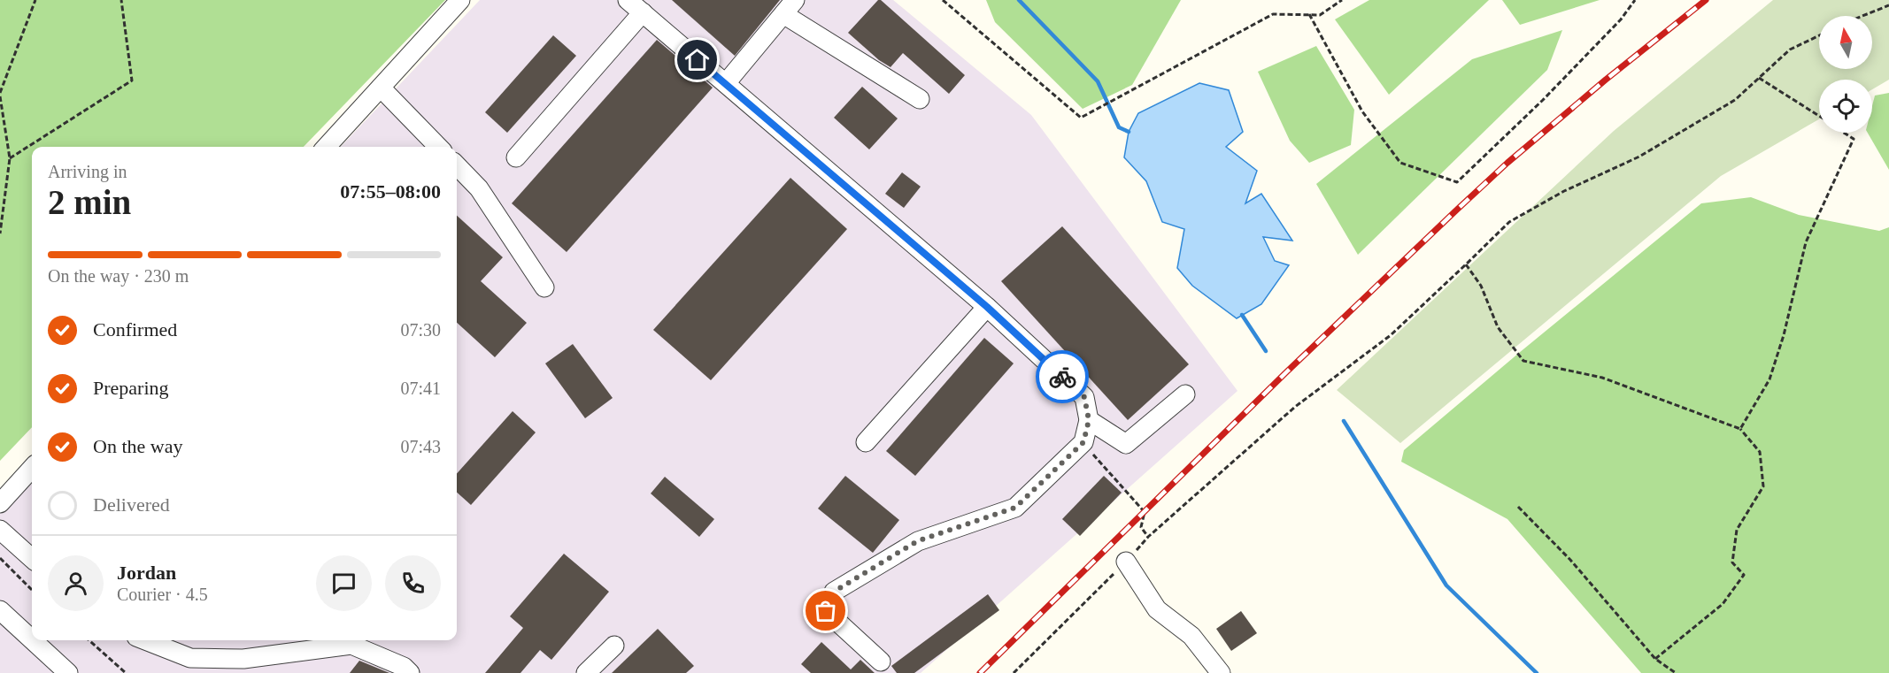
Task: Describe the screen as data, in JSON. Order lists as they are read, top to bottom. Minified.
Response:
{"north":"top","page":{"heading":["2 min","Arriving in","07:55–08:00"],"panel":["Jordan","Courier · 4.5"],"bar":"On the way · 230 m","list":[["Confirmed","07:30"],["Preparing","07:41"],["On the way","07:43"],"Delivered"]}}
